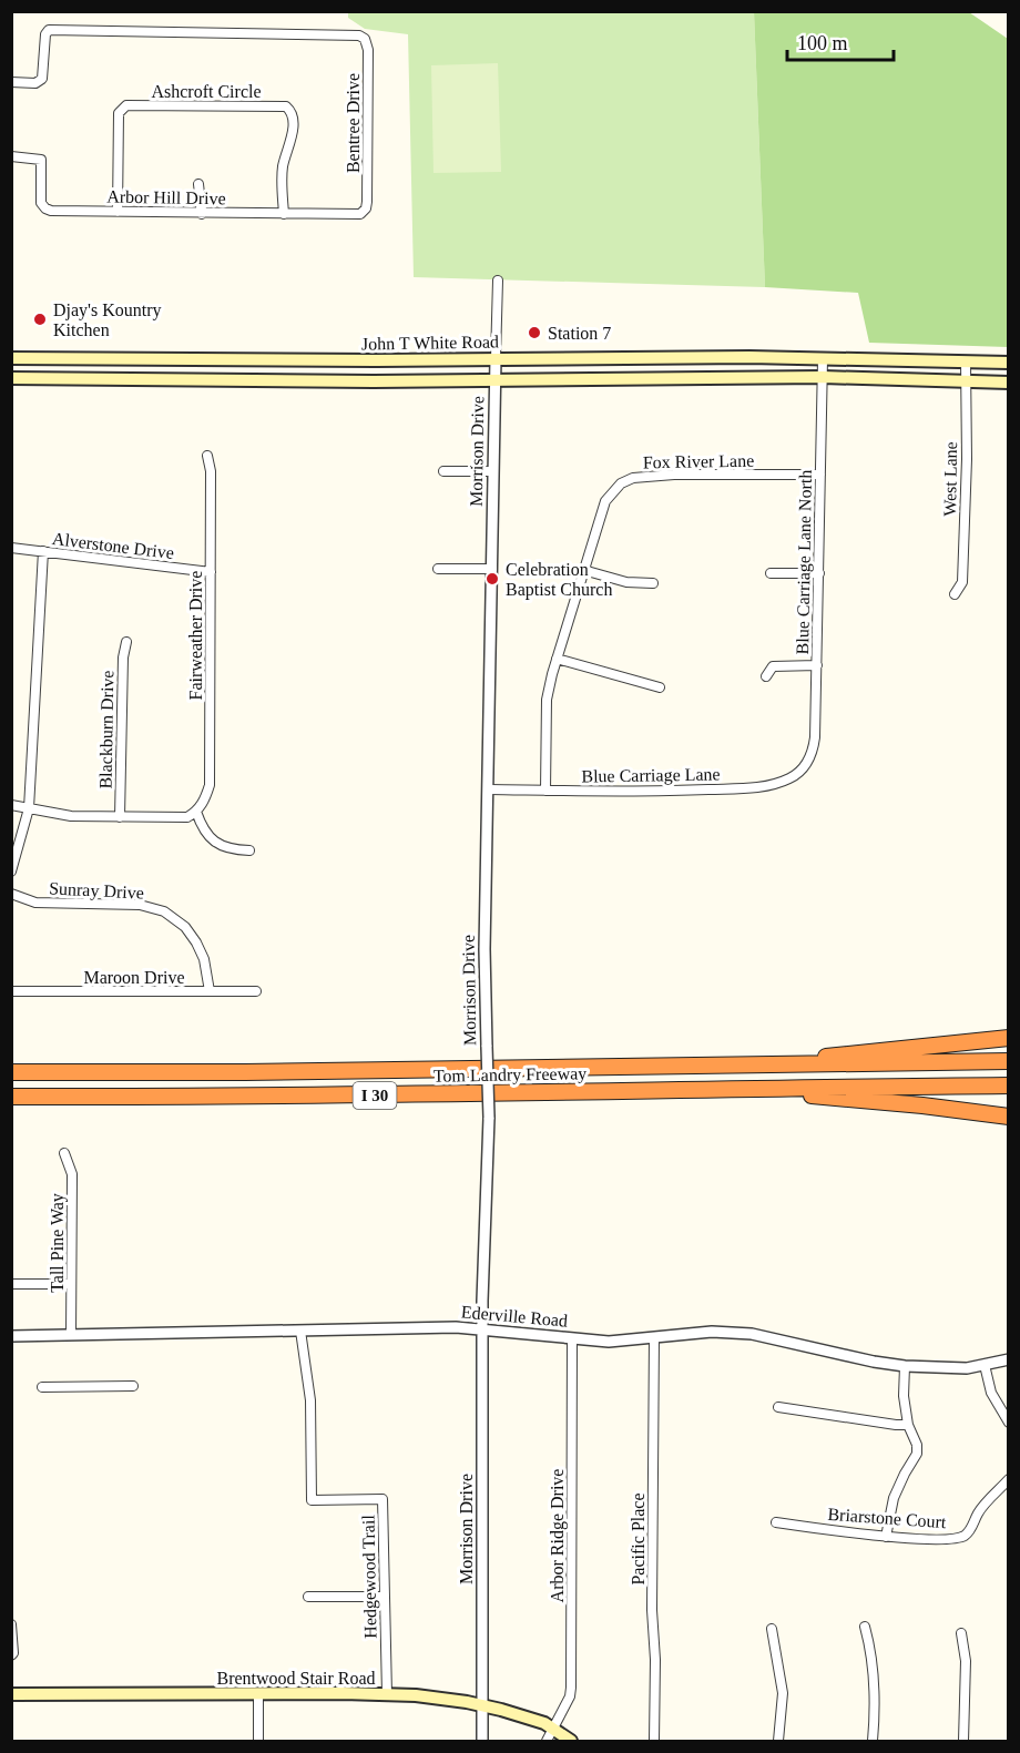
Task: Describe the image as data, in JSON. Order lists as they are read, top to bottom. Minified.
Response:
{"streets":{"highway":["Tom Landry Freeway","I 30"],"main road":["John T White Road","Brentwood Stair Road"],"street":["Ashcroft Circle","Bentree Drive","Arbor Hill Drive","Morrison Drive","Fox River Lane","West Lane","Alverstone Drive","Blue Carriage Lane North","Fairweather Drive","Blackburn Drive","Blue Carriage Lane","Sunray Drive","Maroon Drive","Tall Pine Way","Ederville Road","Briarstone Court","Arbor Ridge Drive","Pacific Place","Hedgewood Trail"]},"crossings":[["Ashcroft Circle","Arbor Hill Drive"],["Bentree Drive","Arbor Hill Drive"],["John T White Road","Morrison Drive"],["John T White Road","West Lane"],["John T White Road","Blue Carriage Lane North"],["Morrison Drive","Blue Carriage Lane"],["Morrison Drive","Ederville Road"],["Morrison Drive","Brentwood Stair Road"],["Fox River Lane","Blue Carriage Lane North"],["Fox River Lane","Blue Carriage Lane"],["Alverstone Drive","Fairweather Drive"],["Blue Carriage Lane North","Blue Carriage Lane"],["Sunray Drive","Maroon Drive"],["Tall Pine Way","Ederville Road"],["Ederville Road","Arbor Ridge Drive"],["Ederville Road","Pacific Place"],["Ederville Road","Hedgewood Trail"],["Arbor Ridge Drive","Brentwood Stair Road"],["Hedgewood Trail","Brentwood Stair Road"]],"places":["Djay's Kountry Kitchen","Station 7","Celebration Baptist Church"],"scale_bar":"100 m"}
